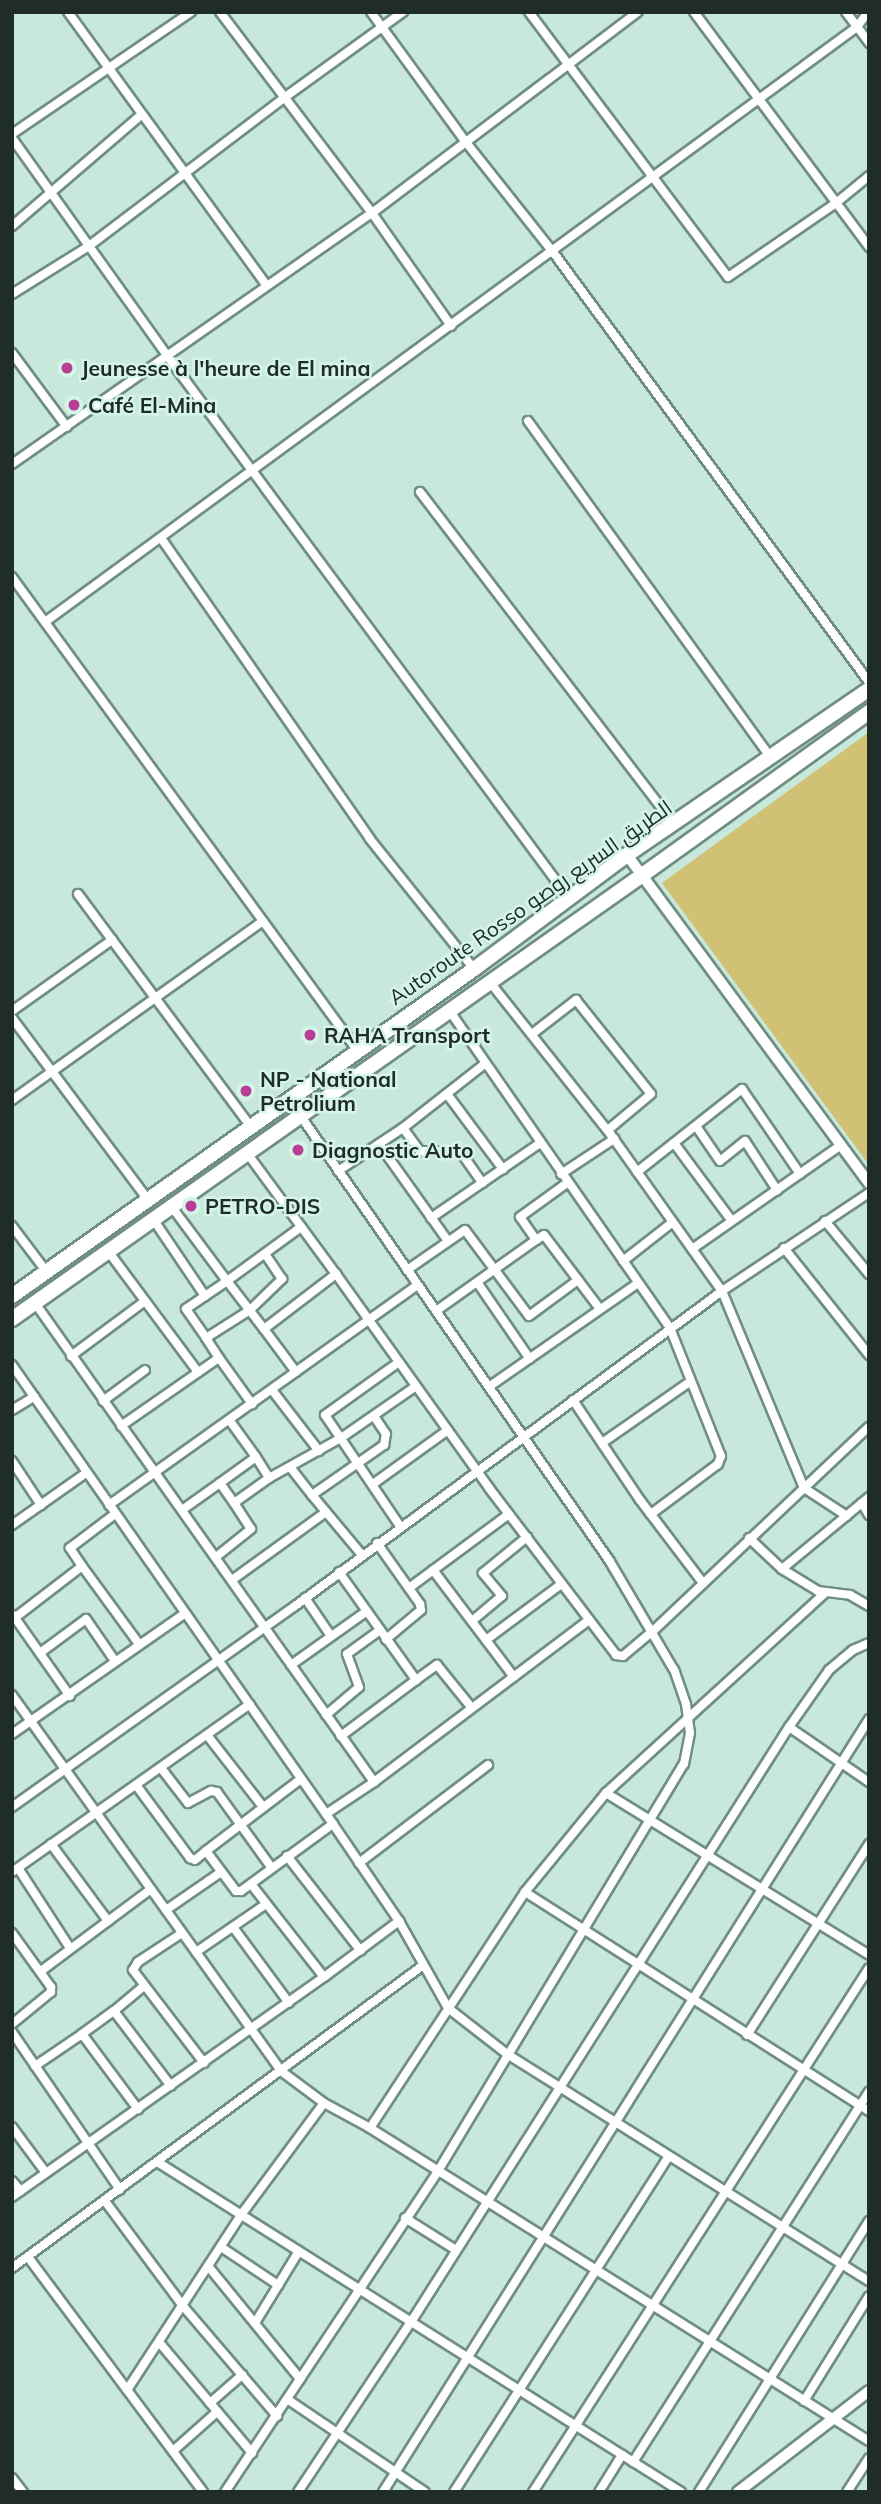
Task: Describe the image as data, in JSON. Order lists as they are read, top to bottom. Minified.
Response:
{"streets":{"highway":["Autoroute Rosso الطريق السريع روصو"]},"places":["Jeunesse à l'heure de El mina","Café El-Mina","RAHA Transport","NP - National Petrolium","Diagnostic Auto","PETRO-DIS"]}
